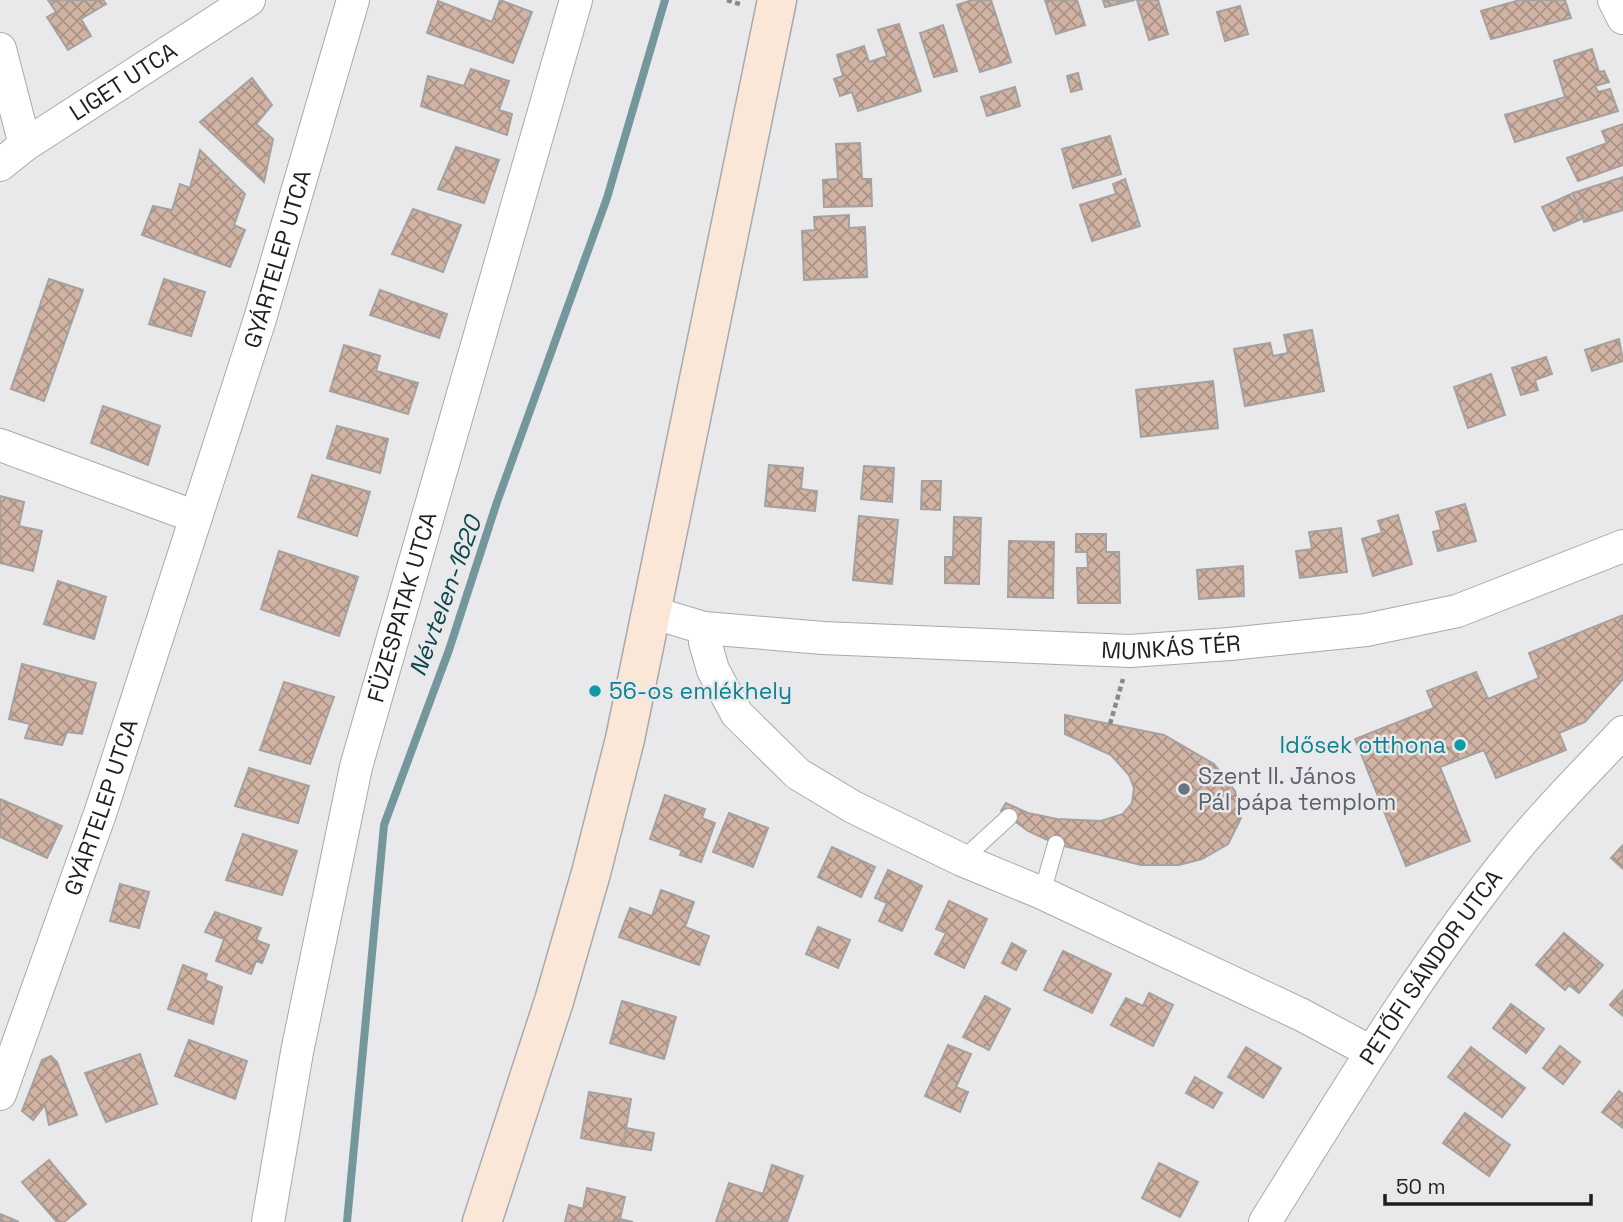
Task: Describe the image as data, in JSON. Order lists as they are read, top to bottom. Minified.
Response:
{"streets":{"street":["LIGET UTCA","GYÁRTELEP UTCA","FÜZESPATAK UTCA","MUNKÁS TÉR","PETŐFI SÁNDOR UTCA"]},"water":["Névtelen-1620"],"places":["56-os emlékhely","Idősek otthona","Szent II. János Pál pápa templom"],"scale_bar":"50 m"}
